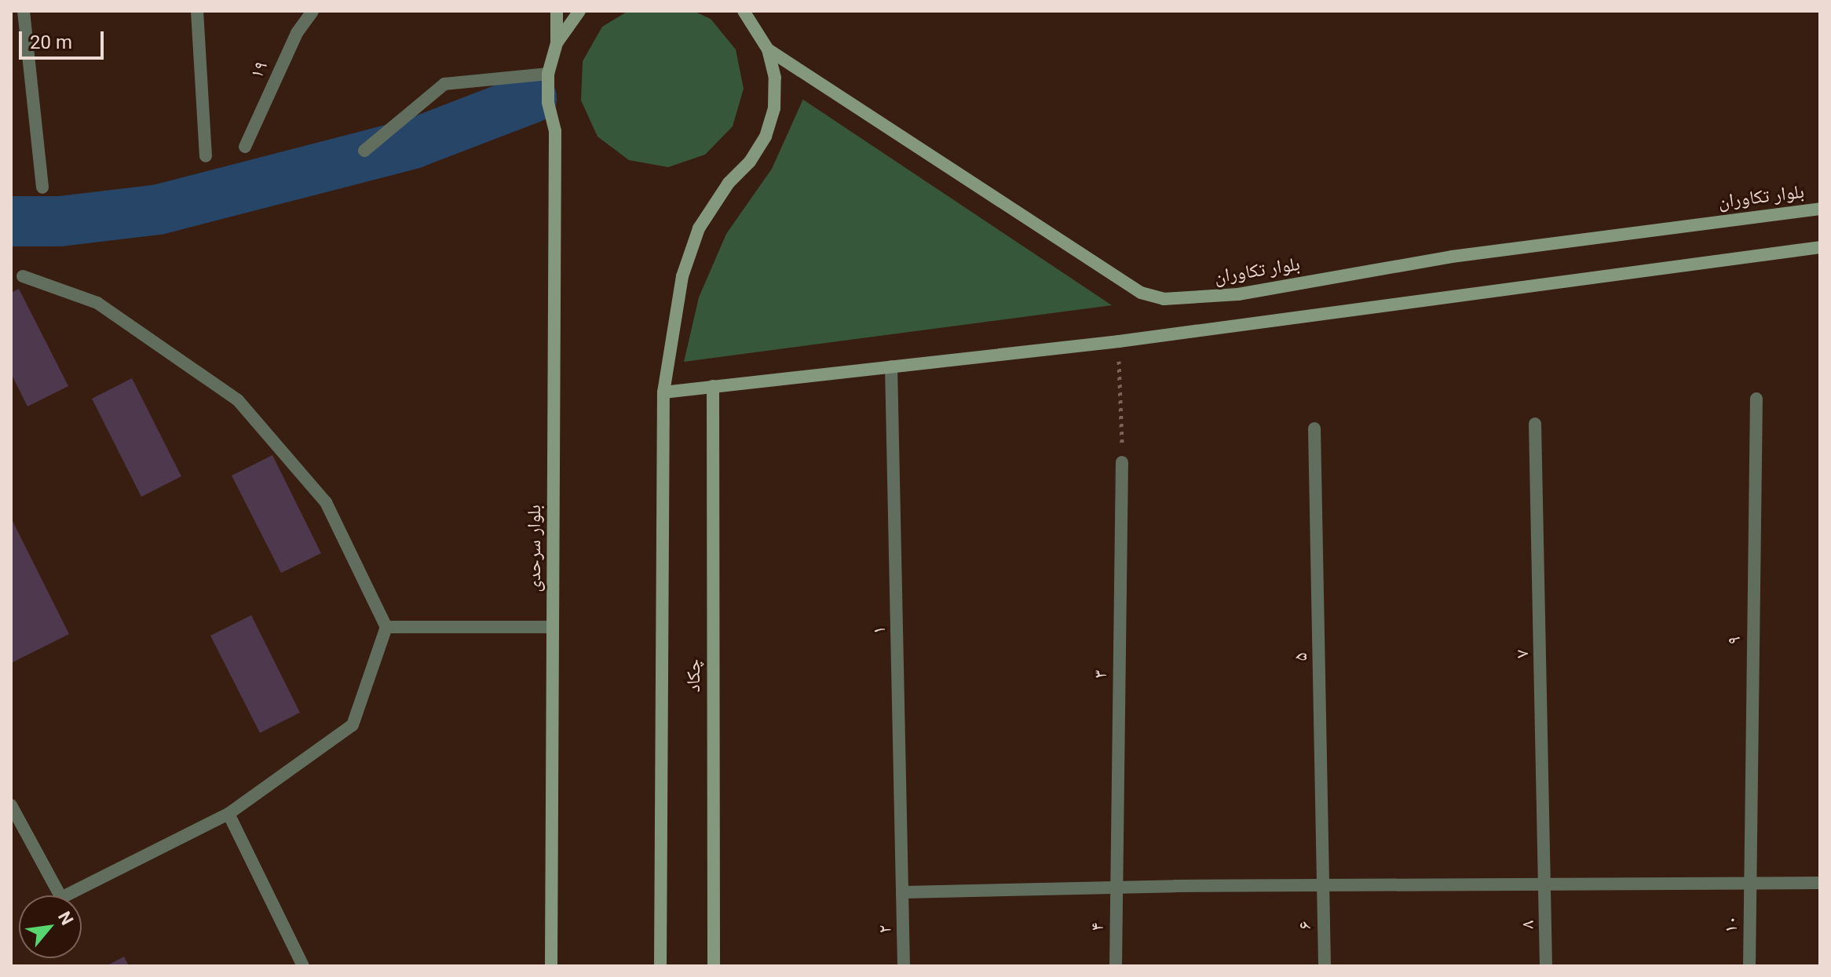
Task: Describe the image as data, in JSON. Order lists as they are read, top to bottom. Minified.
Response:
{"streets":{"main road":["بلوار تکاوران","بلوار سرحدی","چکاد"],"street":["۱۹","۱","۹","۷","۵","۳","۸","۱۰","۶","۴","۲"]},"crossings":[["۱","۲"],["۹","۱۰"],["۷","۸"],["۵","۶"],["۳","۴"]],"scale_bar":"20 m","north":"top right"}
